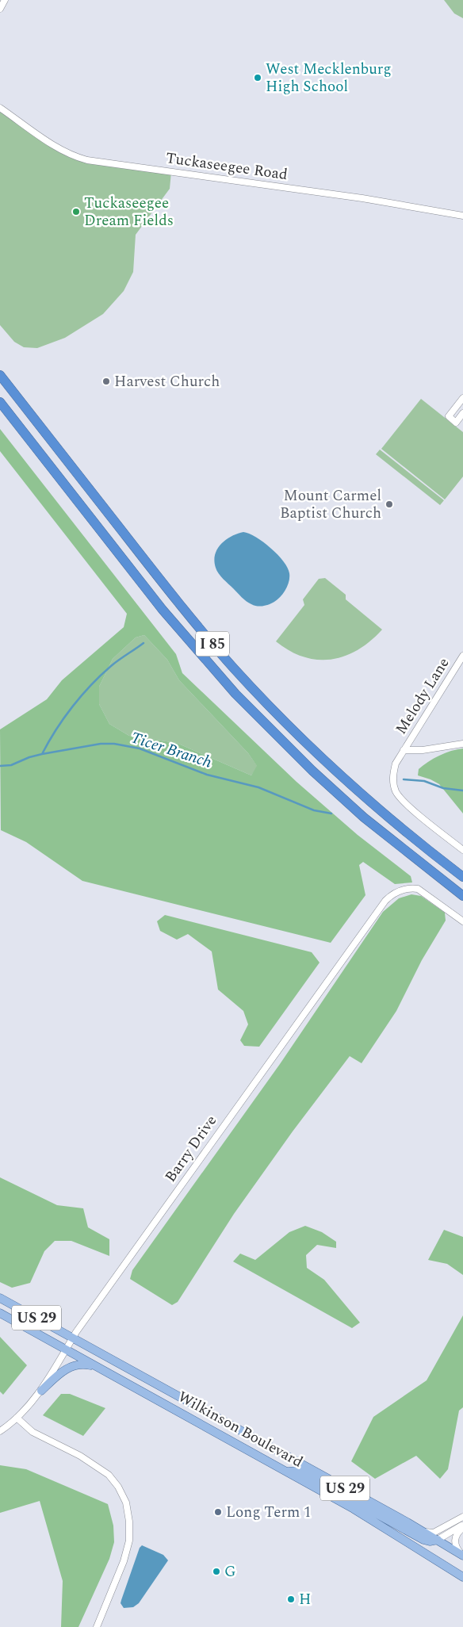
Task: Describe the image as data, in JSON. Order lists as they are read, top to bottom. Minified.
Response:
{"streets":{"highway":["I 85"],"main road":["US 29","Wilkinson Boulevard"],"street":["Tuckaseegee Road","Melody Lane","Barry Drive"]},"crossings":[["Barry Drive","Wilkinson Boulevard"]],"water":["Ticer Branch"],"places":["West Mecklenburg High School","Tuckaseegee Dream Fields","Harvest Church","Mount Carmel Baptist Church","Long Term 1","G","H"]}
